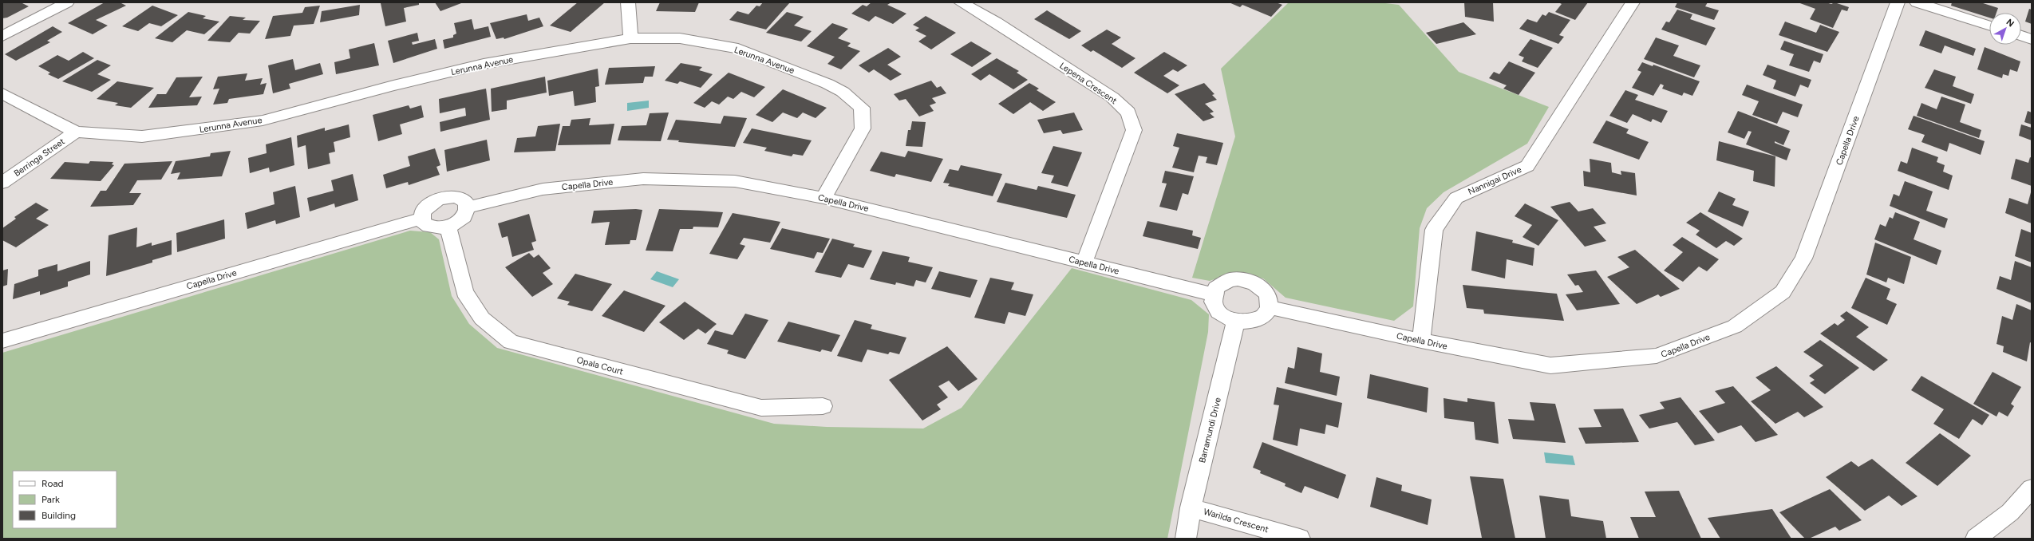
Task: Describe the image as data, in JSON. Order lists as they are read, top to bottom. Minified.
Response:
{"streets":{"street":["Lerunna Avenue","Lepena Crescent","Capella Drive","Berringa Street","Nannigai Drive","Opala Court","Barramundi Drive","Warilda Crescent"]},"crossings":[["Lerunna Avenue","Capella Drive"],["Lerunna Avenue","Berringa Street"],["Lepena Crescent","Capella Drive"],["Capella Drive","Nannigai Drive"],["Capella Drive","Opala Court"],["Capella Drive","Barramundi Drive"],["Barramundi Drive","Warilda Crescent"]],"legend":["Road","Park","Building"],"north":"top right"}
